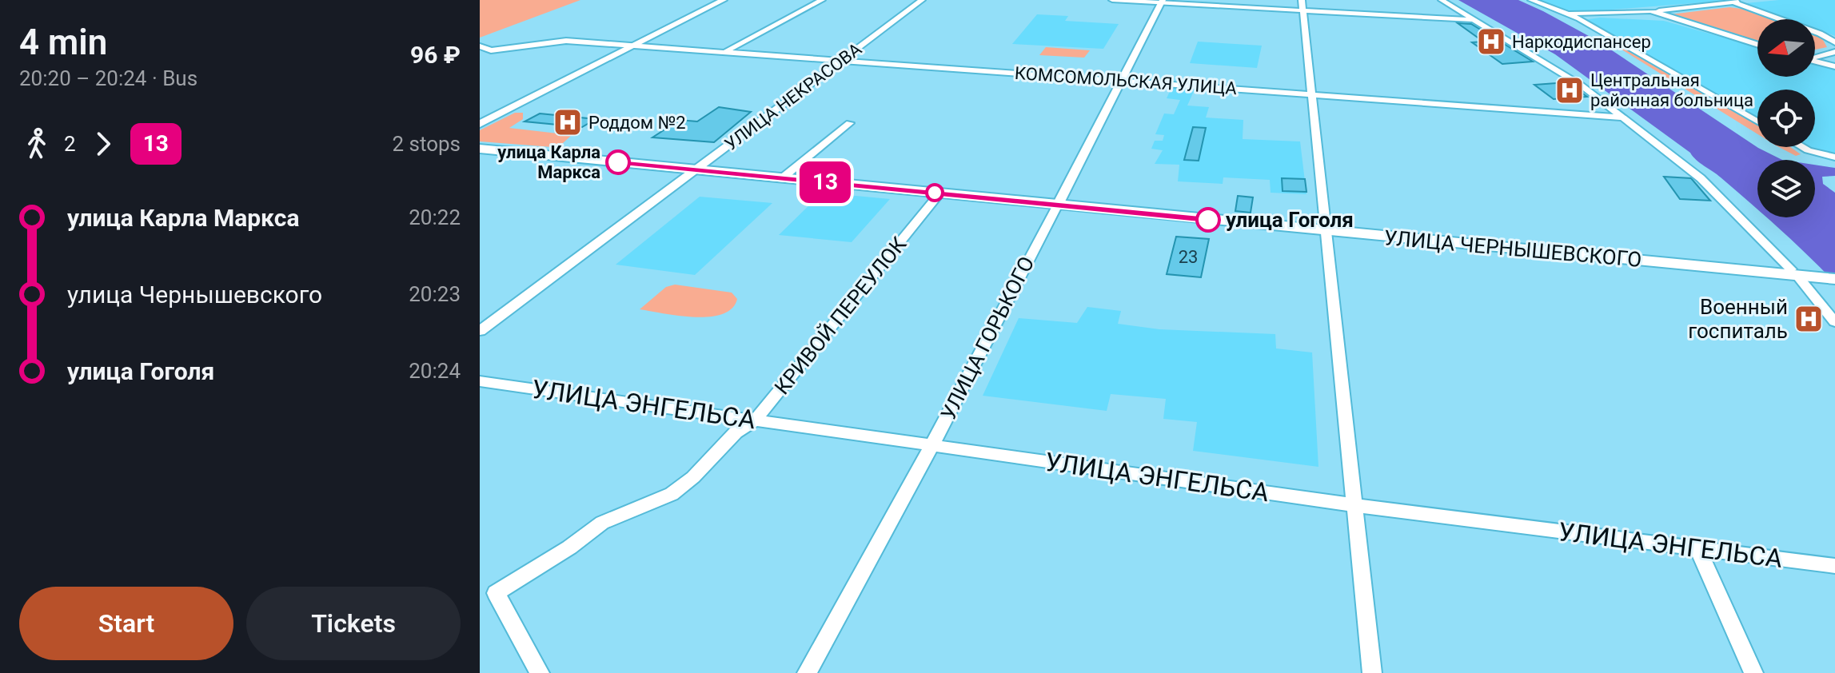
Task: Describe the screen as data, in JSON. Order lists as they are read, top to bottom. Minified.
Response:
{"streets":{"main road":["УЛИЦА ЧЕРНЫШЕВСКОГО"],"street":["КОМСОМОЛЬСКАЯ УЛИЦА","УЛИЦА НЕКРАСОВА","КРИВОЙ ПЕРЕУЛОК","УЛИЦА ГОРЬКОГО","УЛИЦА ЭНГЕЛЬСА"]},"crossings":[["КОМСОМОЛЬСКАЯ УЛИЦА","УЛИЦА НЕКРАСОВА"],["КОМСОМОЛЬСКАЯ УЛИЦА","УЛИЦА ГОРЬКОГО"],["УЛИЦА НЕКРАСОВА","УЛИЦА ЧЕРНЫШЕВСКОГО"],["УЛИЦА ЧЕРНЫШЕВСКОГО","КРИВОЙ ПЕРЕУЛОК"],["УЛИЦА ЧЕРНЫШЕВСКОГО","УЛИЦА ГОРЬКОГО"],["КРИВОЙ ПЕРЕУЛОК","УЛИЦА ЭНГЕЛЬСА"],["УЛИЦА ГОРЬКОГО","УЛИЦА ЭНГЕЛЬСА"]],"places":{"hospital":["Наркодиспансер","Центральная районная больница","Роддом №2","Военный госпиталь"],"other":["улица Карла Маркса","улица Гоголя"]},"lines":["bus line 13"],"house_numbers":["23"],"north":"left","page":{"heading":["4 min","20:20 – 20:24 · Bus","96 ₽"],"on_map":"13","legs":["2","13","2 stops"],"list":[{"name":"улица Карла Маркса","value":"20:22"},{"name":"улица Чернышевского","value":"20:23"},{"name":"улица Гоголя","value":"20:24"}],"buttons":["Start","Tickets"]}}
